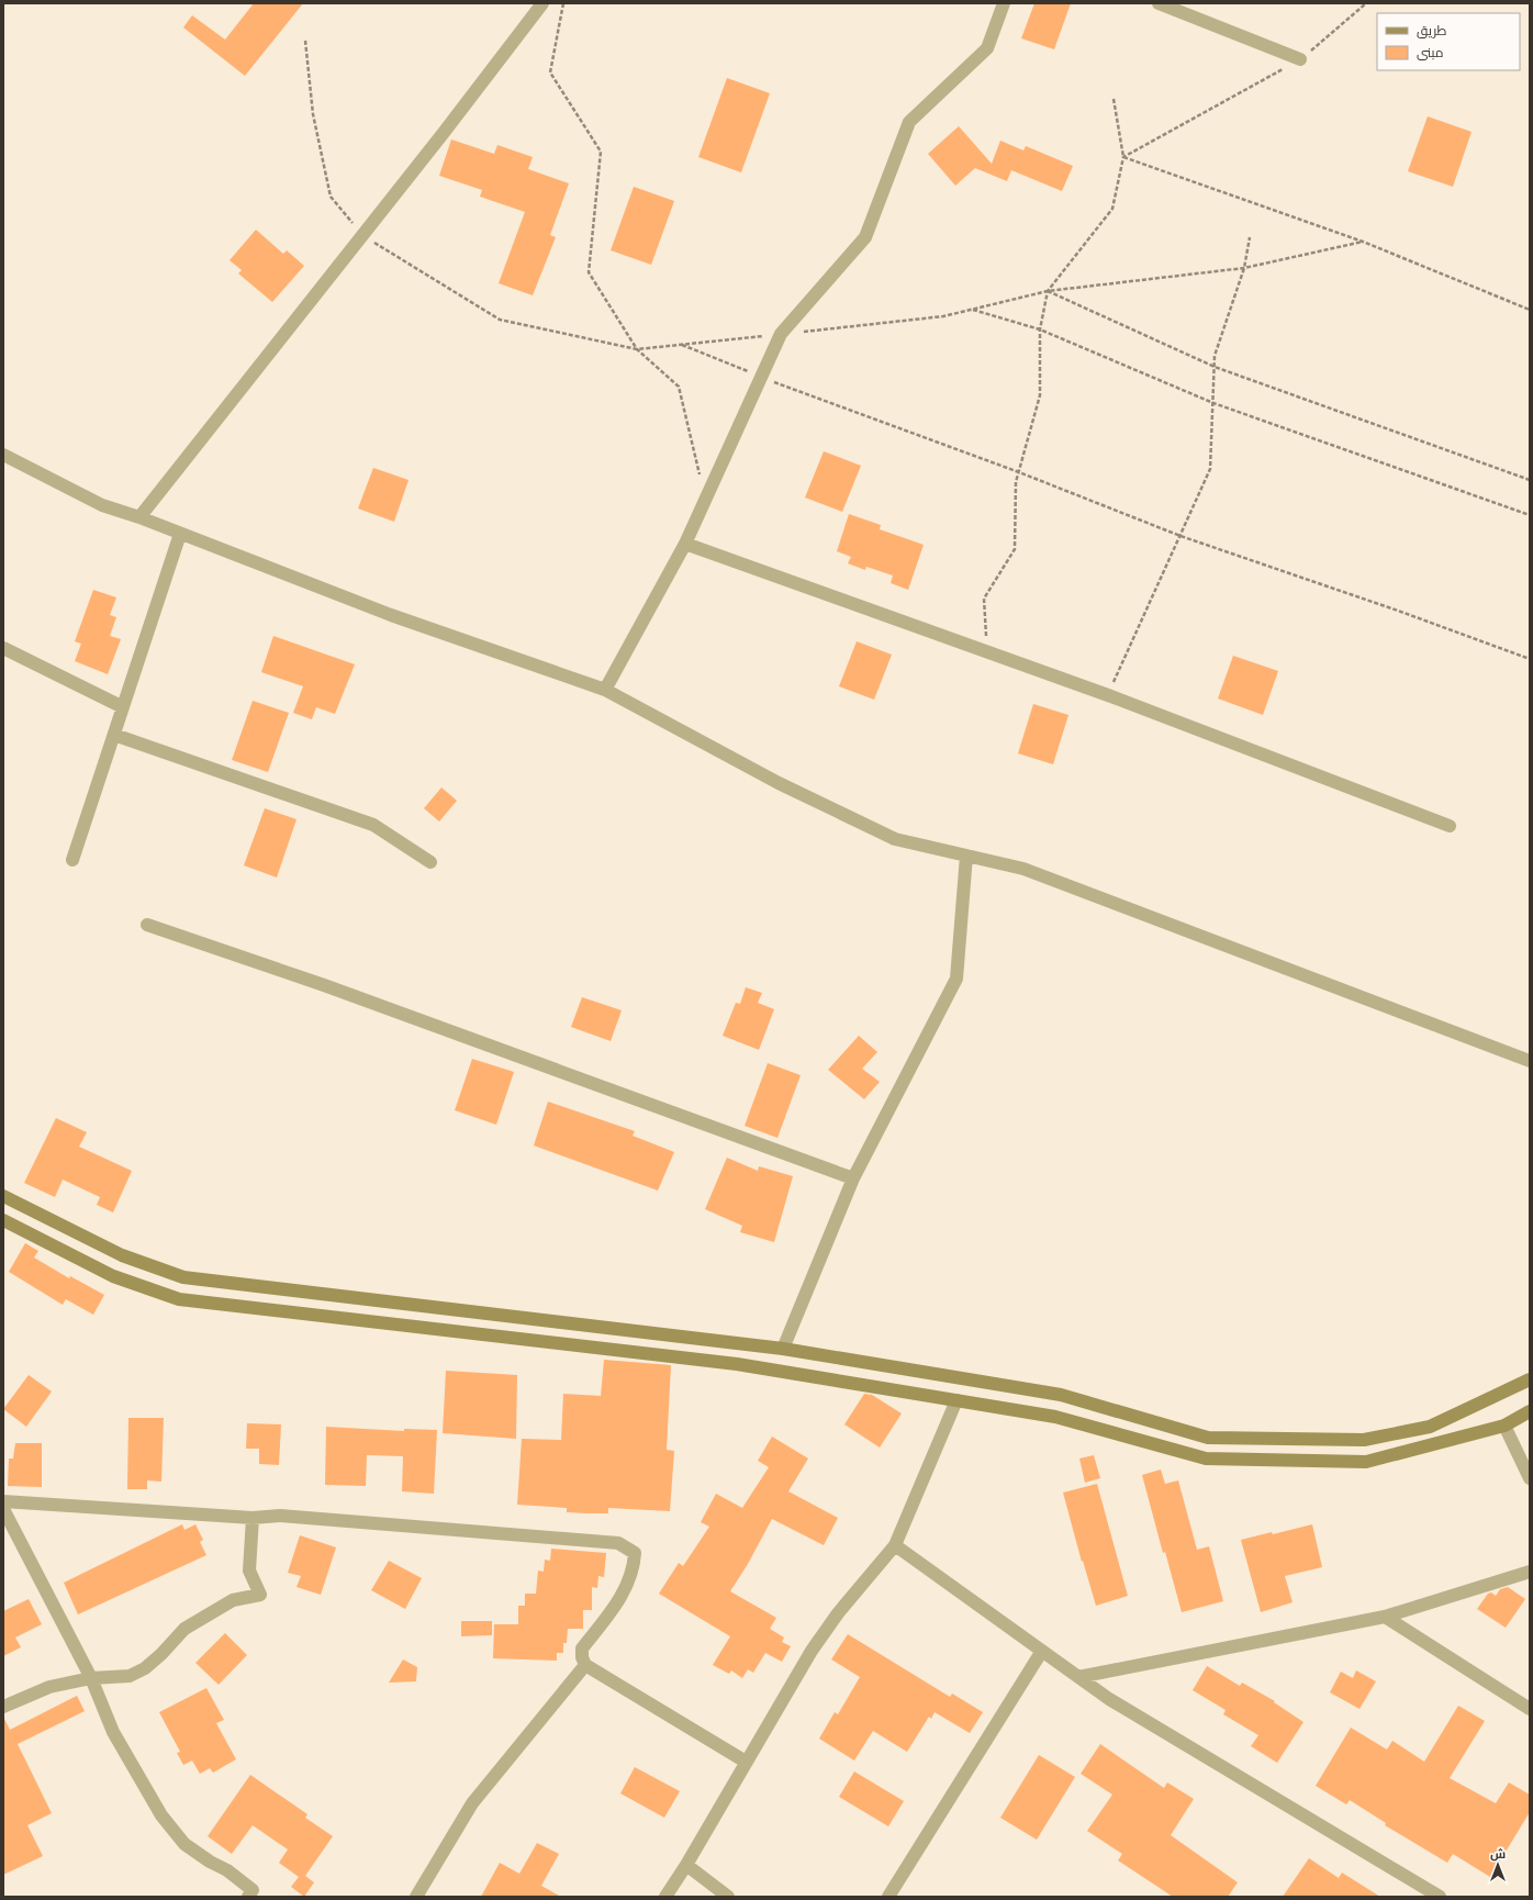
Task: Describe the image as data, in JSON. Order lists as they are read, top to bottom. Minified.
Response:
{"legend":["طريق","مبنى"],"north":"top"}
